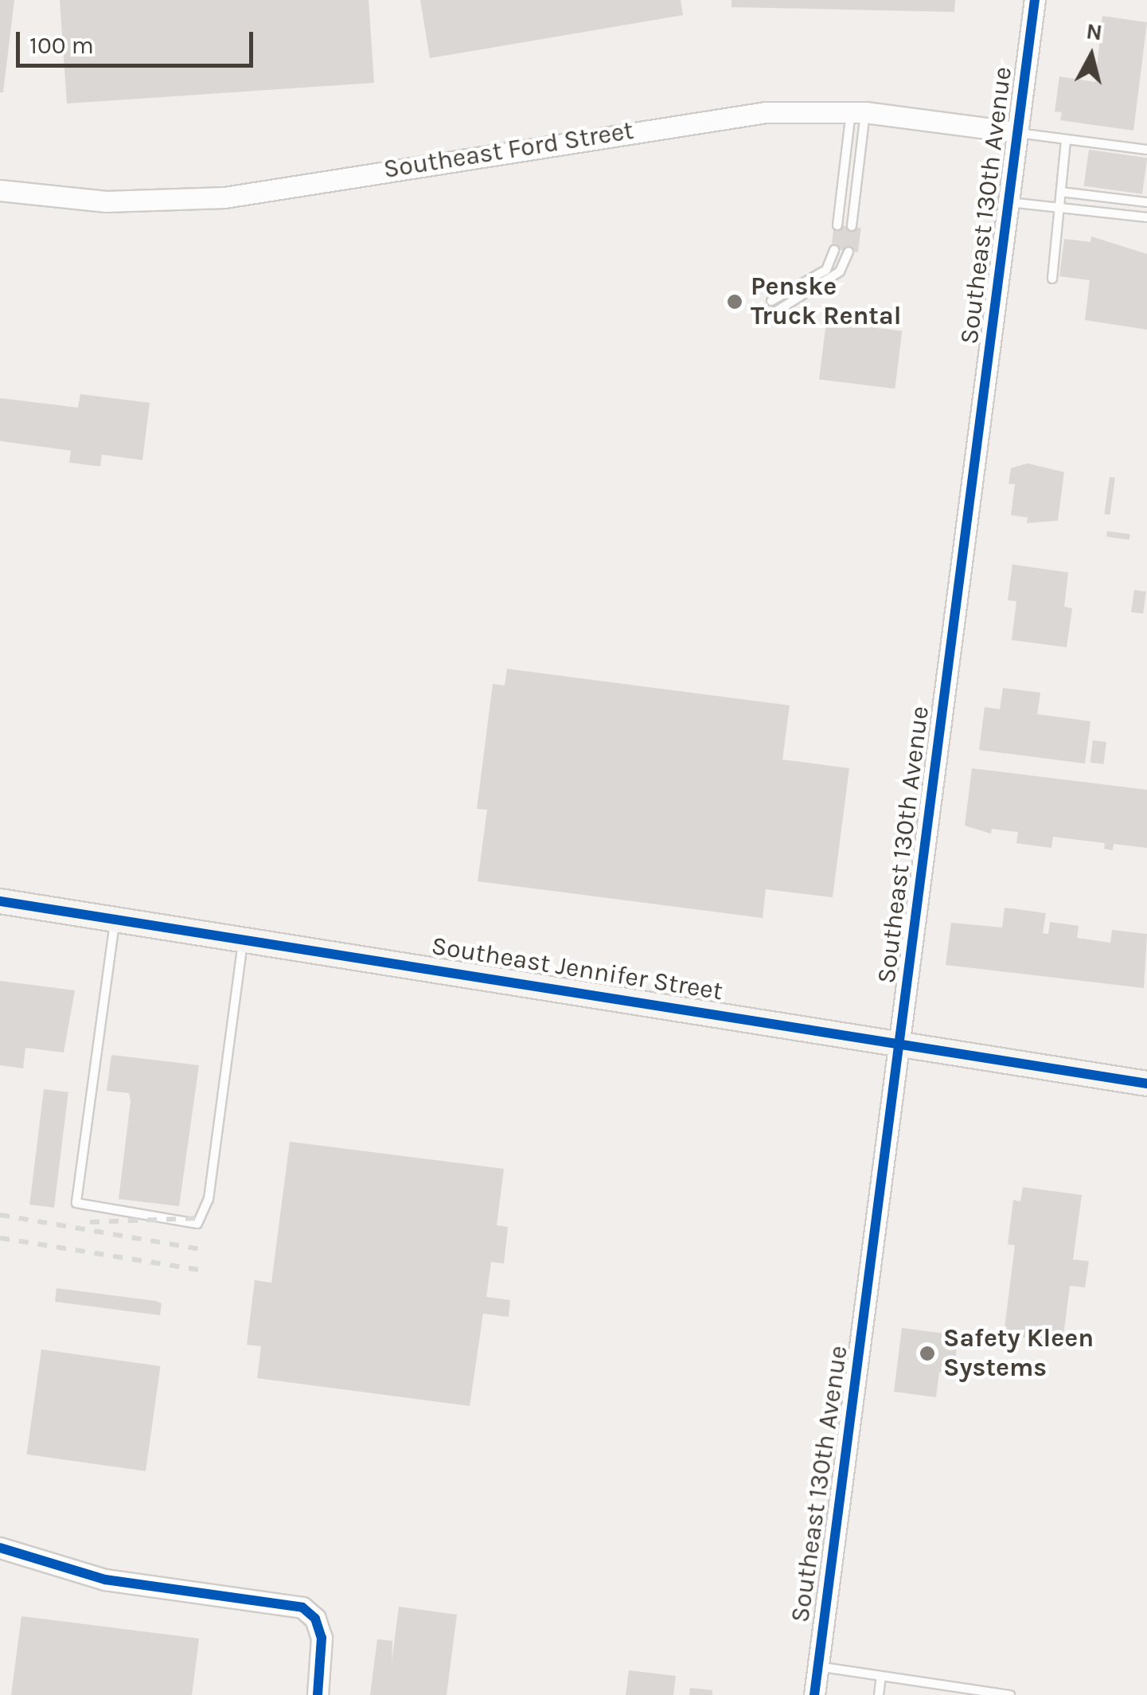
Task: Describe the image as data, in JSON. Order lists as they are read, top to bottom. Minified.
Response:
{"streets":{"main road":["Southeast Jennifer Street"],"street":["Southeast Ford Street","Southeast 130th Avenue"]},"crossings":[["Southeast Ford Street","Southeast 130th Avenue"],["Southeast 130th Avenue","Southeast Jennifer Street"]],"places":["Penske Truck Rental","Safety Kleen Systems"],"scale_bar":"100 m","north":"top"}
